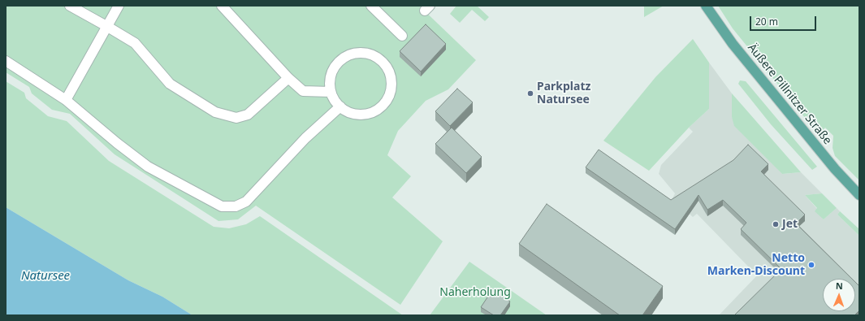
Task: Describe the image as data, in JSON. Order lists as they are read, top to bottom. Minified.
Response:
{"streets":{"main road":["Äußere Pillnitzer Straße"]},"water":["Natursee"],"parks":["Naherholung"],"places":["Parkplatz Natursee","Jet","Netto Marken-Discount"],"scale_bar":"20 m","north":"top"}
